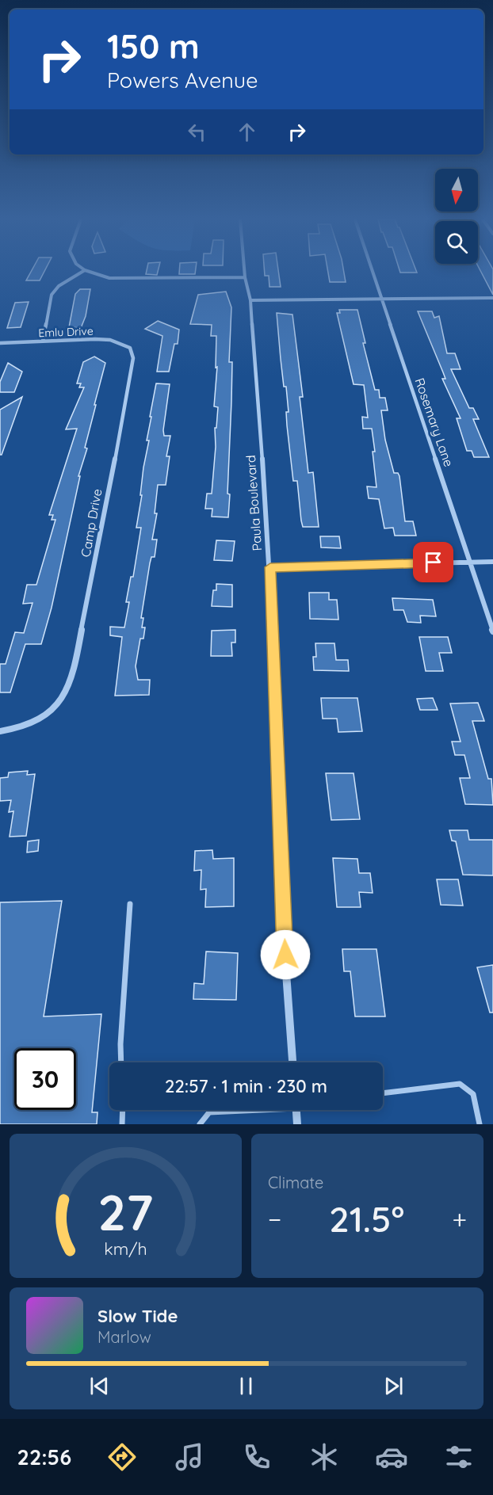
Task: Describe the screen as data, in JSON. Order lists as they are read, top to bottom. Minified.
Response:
{"streets":{"street":["Emlu Drive","Rosemary Lane","Paula Boulevard","Camp Drive"]},"crossings":[["Emlu Drive","Camp Drive"]],"north":"bottom","page":{"turn":["150 m","Powers Avenue"],"limit":"30","trip":"22:57 · 1 min · 230 m","tile":"Climate","heat":["−","21.5°","+"],"song":["Slow Tide","Marlow"],"tabs":"22:56","gauge":["27","km/h"]}}
